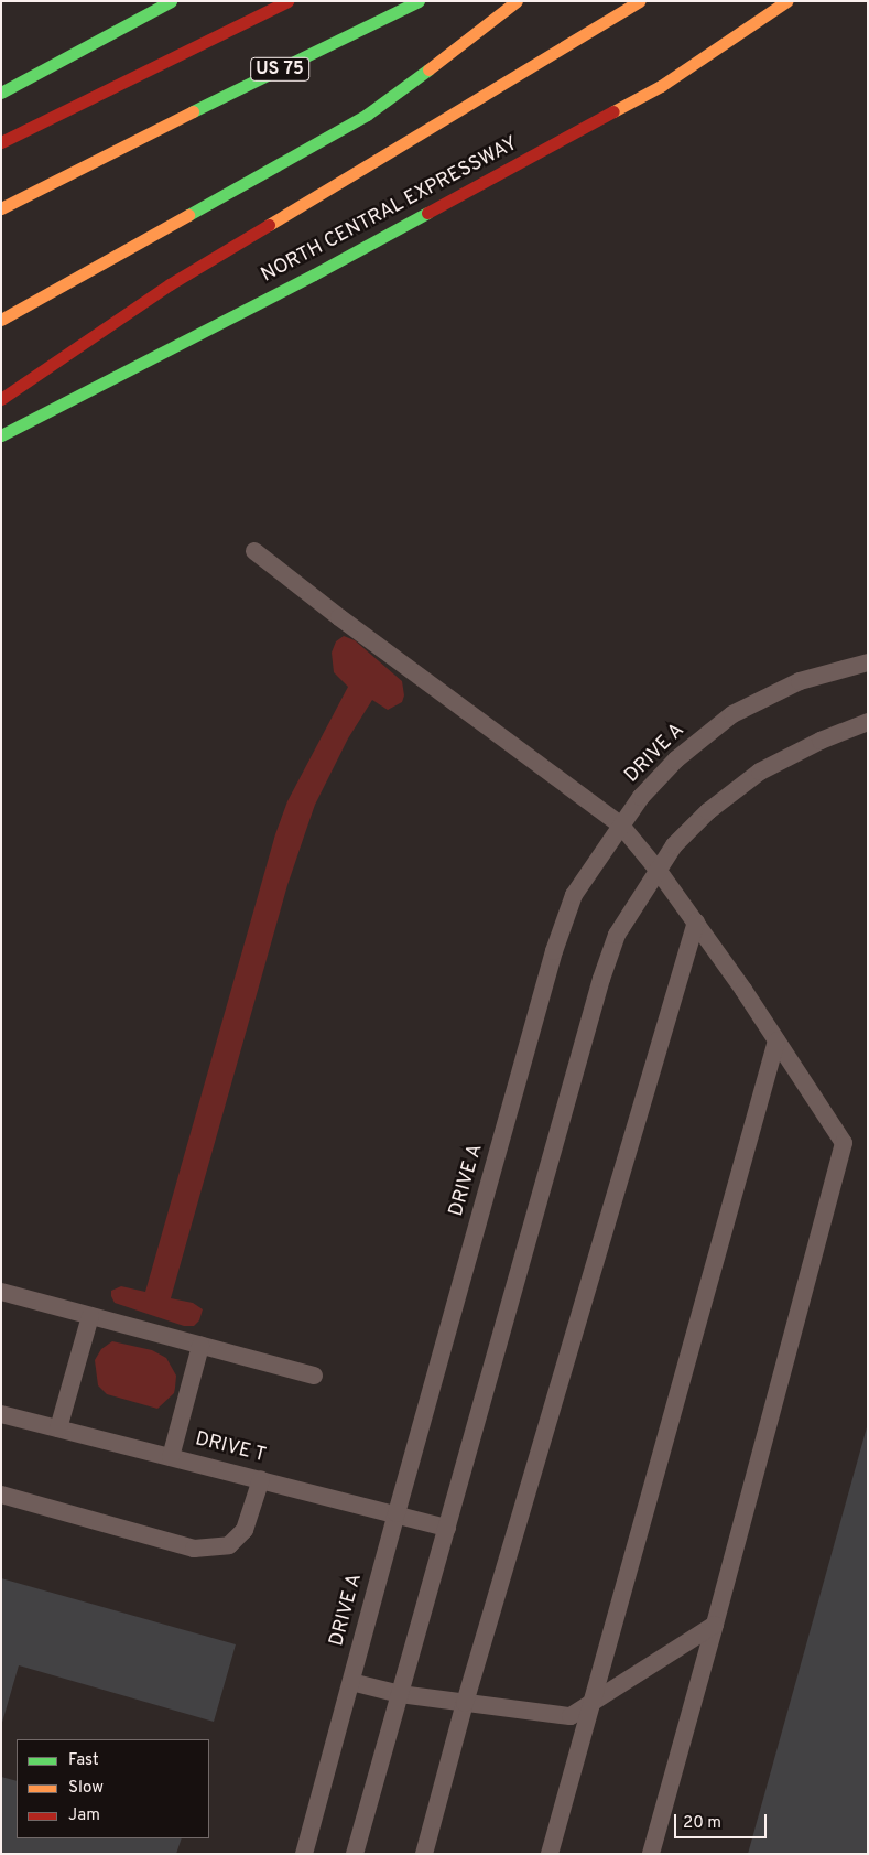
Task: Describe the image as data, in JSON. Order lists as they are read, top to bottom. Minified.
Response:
{"streets":{"main road":["US 75","NORTH CENTRAL EXPRESSWAY"],"lane":["DRIVE A","DRIVE T"]},"crossings":[["DRIVE A","DRIVE T"]],"legend":["Fast","Slow","Jam"],"scale_bar":"20 m"}
